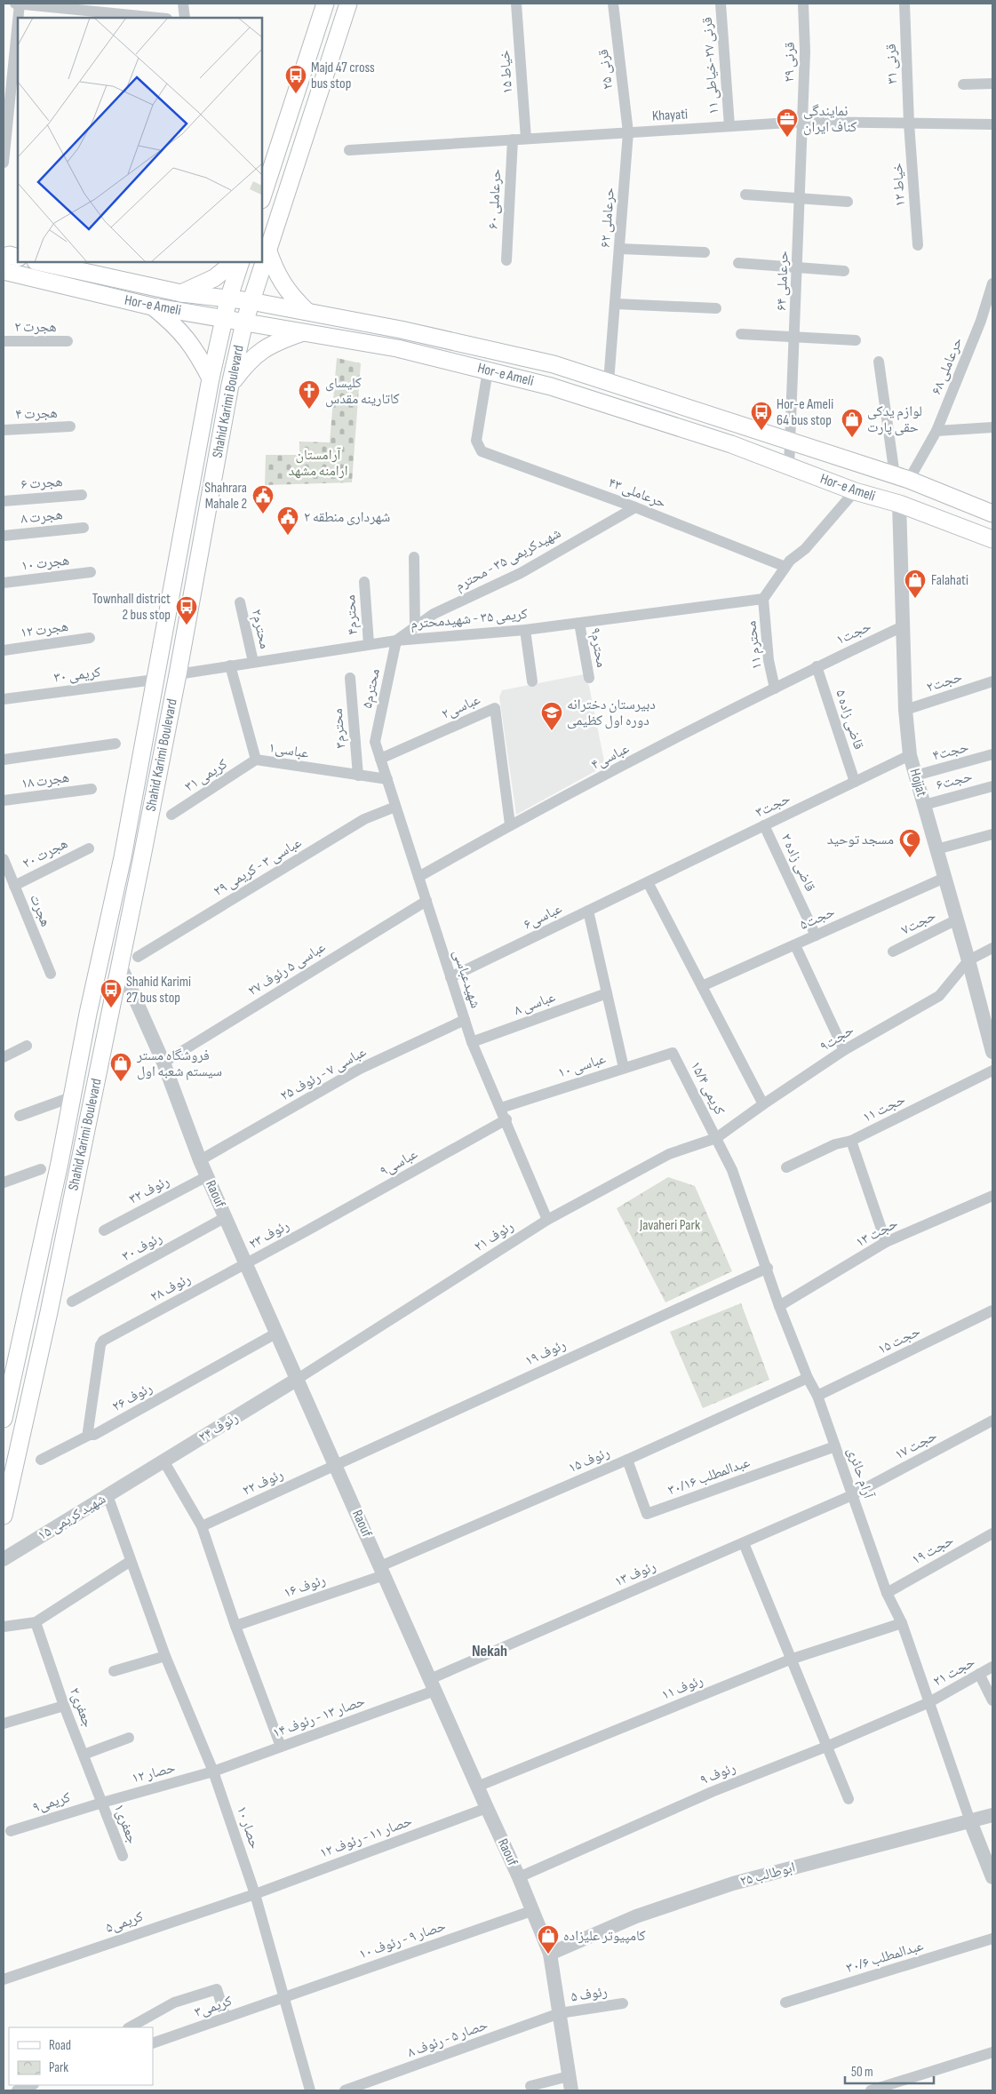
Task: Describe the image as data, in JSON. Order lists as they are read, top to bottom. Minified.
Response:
{"streets":{"main road":["Hor-e Ameli","Shahid Karimi Boulevard"],"street":["قرنی ۲۹","قرنی ۳۱","قرنی ۲۷-خیاطی ۱۱","قرنی ۲۵","خیاط ۱۵","Khayati","خیاط ۱۲","حرعاملی ۶۰","حرعاملی ۶۲","حرعاملی ۶۴","هجرت ۲","حرعاملی ۶۸","هجرت ۴","هجرت ۶","حرعاملی ۴۳","هجرت ۸","شهیدکریمی ۳۵ - محترم","هجرت ۱۰","محترم۴","کریمی ۳۵ - شهیدمحترم","محترم۲","هجرت ۱۲","حجت۱","محترم ۱۱","محترم۹","کریمی ۳۰","حجت۲","محترم۵","عباسی۲","قاضی زاده ۵","محترم۳","عباسی۱","حجت۴","عباسی۴","کریمی ۳۱","هجرت ۱۸","حجت۶","Hojjat","حجت۳","هجرت ۲۰","قاضی زاده ۲","عباسی ۳ - کریمی ۲۹","هجرت","عباسی۶","حجت۵","حجت۷","عباسی ۵ رئوف ۲۷","شهیدعباسی","عباسی ۸","حجت۹","عباسی ۱۰","عباسی ۷ - رئوف ۲۵","کریمی ۱۵/۴","حجت ۱۱","عباسی۹","رئوف ۳۲","Raouf","حجت ۱۳","رئوف ۲۳","رئوف ۲۱","رئوف ۳۰","رئوف ۲۸","حجت ۱۵","رئوف ۱۹","رئوف ۲۶","رئوف ۲۴","حجت ۱۷","رئوف ۱۵","آرام حائری","عبدالمطلب ۳۰/۱۶","رئوف ۲۲","شهید کریمی ۱۵","حجت ۱۹","رئوف ۱۳","رئوف ۱۶","حجت ۲۱","رئوف ۱۱","جعفری۲","حصار ۱۳ - رئوف ۱۴","حصار ۱۲","رئوف ۹","کریمی۹","جعفری۱","حصار ۱۰","حصار ۱۱ - رئوف ۱۲","ابوطالب ۲۵","کریمی۵","حصار ۹ - رئوف ۱۰","عبدالمطلب ۳۰/۶","رئوف ۵","کریمی۳","حصار ۵ - رئوف ۸"]},"crossings":[["قرنی ۲۹","Khayati"],["قرنی ۲۹","حرعاملی ۶۴"],["قرنی ۳۱","Khayati"],["قرنی ۳۱","خیاط ۱۲"],["قرنی ۲۷-خیاطی ۱۱","Khayati"],["قرنی ۲۵","Khayati"],["قرنی ۲۵","حرعاملی ۶۲"],["خیاط ۱۵","Khayati"],["Khayati","خیاط ۱۲"],["Khayati","حرعاملی ۶۰"],["Khayati","حرعاملی ۶۲"],["Khayati","حرعاملی ۶۴"],["حرعاملی ۶۲","Hor-e Ameli"],["حرعاملی ۶۴","Hor-e Ameli"],["Hor-e Ameli","حرعاملی ۶۸"],["Hor-e Ameli","Shahid Karimi Boulevard"],["Hor-e Ameli","حرعاملی ۴۳"],["Hor-e Ameli","Hojjat"],["Shahid Karimi Boulevard","کریمی ۳۵ - شهیدمحترم"],["Shahid Karimi Boulevard","کریمی ۳۰"],["Shahid Karimi Boulevard","Raouf"],["حرعاملی ۴۳","شهیدکریمی ۳۵ - محترم"],["شهیدکریمی ۳۵ - محترم","کریمی ۳۵ - شهیدمحترم"],["شهیدکریمی ۳۵ - محترم","محترم۵"],["محترم۴","کریمی ۳۵ - شهیدمحترم"],["کریمی ۳۵ - شهیدمحترم","محترم۲"],["کریمی ۳۵ - شهیدمحترم","محترم ۱۱"],["کریمی ۳۵ - شهیدمحترم","محترم۹"],["کریمی ۳۵ - شهیدمحترم","محترم۵"],["کریمی ۳۵ - شهیدمحترم","عباسی۱"],["حجت۱","قاضی زاده ۵"],["حجت۱","عباسی۴"],["حجت۱","Hojjat"],["محترم ۱۱","عباسی۴"],["حجت۲","Hojjat"],["محترم۵","شهیدعباسی"],["عباسی۲","عباسی۴"],["عباسی۲","شهیدعباسی"],["قاضی زاده ۵","عباسی۴"],["قاضی زاده ۵","حجت۳"],["محترم۳","عباسی۱"],["عباسی۱","کریمی ۳۱"],["عباسی۱","شهیدعباسی"],["حجت۴","Hojjat"],["عباسی۴","شهیدعباسی"],["حجت۶","Hojjat"],["Hojjat","حجت۳"],["Hojjat","حجت۵"],["Hojjat","حجت۷"],["Hojjat","حجت۹"],["حجت۳","قاضی زاده ۲"],["حجت۳","عباسی۶"],["هجرت ۲۰","هجرت"],["قاضی زاده ۲","حجت۵"],["عباسی ۳ - کریمی ۲۹","شهیدعباسی"],["عباسی۶","شهیدعباسی"],["عباسی ۵ رئوف ۲۷","شهیدعباسی"],["عباسی ۵ رئوف ۲۷","Raouf"],["شهیدعباسی","عباسی ۸"],["شهیدعباسی","عباسی ۱۰"],["شهیدعباسی","عباسی ۷ - رئوف ۲۵"],["شهیدعباسی","عباسی۹"],["شهیدعباسی","رئوف ۲۱"],["حجت۹","کریمی ۱۵/۴"],["حجت۹","رئوف ۲۱"],["حجت۹","آرام حائری"],["عباسی ۱۰","کریمی ۱۵/۴"],["عباسی ۷ - رئوف ۲۵","Raouf"],["کریمی ۱۵/۴","رئوف ۲۱"],["کریمی ۱۵/۴","آرام حائری"],["عباسی۹","رئوف ۲۳"],["رئوف ۳۲","Raouf"],["Raouf","رئوف ۲۳"],["Raouf","رئوف ۲۱"],["Raouf","رئوف ۳۰"],["Raouf","رئوف ۲۸"],["Raouf","رئوف ۱۹"],["Raouf","رئوف ۲۶"],["Raouf","رئوف ۲۴"],["Raouf","رئوف ۱۵"],["Raouf","رئوف ۲۲"],["Raouf","رئوف ۱۳"],["Raouf","رئوف ۱۶"],["Raouf","رئوف ۱۱"],["Raouf","حصار ۱۳ - رئوف ۱۴"],["Raouf","رئوف ۹"],["Raouf","حصار ۱۱ - رئوف ۱۲"],["Raouf","ابوطالب ۲۵"],["Raouf","حصار ۹ - رئوف ۱۰"],["Raouf","رئوف ۵"],["Raouf","حصار ۵ - رئوف ۸"],["حجت ۱۳","آرام حائری"],["رئوف ۲۳","رئوف ۲۸"],["رئوف ۲۱","رئوف ۲۴"],["رئوف ۲۱","آرام حائری"],["رئوف ۲۸","رئوف ۲۶"],["حجت ۱۵","آرام حائری"],["رئوف ۱۹","آرام حائری"],["رئوف ۱۹","رئوف ۲۲"],["رئوف ۲۴","شهید کریمی ۱۵"],["حجت ۱۷","آرام حائری"],["حجت ۱۷","رئوف ۱۳"],["رئوف ۱۵","آرام حائری"],["رئوف ۱۵","عبدالمطلب ۳۰/۱۶"],["رئوف ۱۵","رئوف ۱۶"],["آرام حائری","عبدالمطلب ۳۰/۱۶"],["آرام حائری","حجت ۱۹"],["آرام حائری","رئوف ۱۳"],["آرام حائری","حجت ۲۱"],["آرام حائری","رئوف ۱۱"],["آرام حائری","رئوف ۹"],["آرام حائری","ابوطالب ۲۵"],["شهید کریمی ۱۵","حصار ۱۰"],["رئوف ۱۳","حصار ۱۳ - رئوف ۱۴"],["حجت ۲۱","رئوف ۹"],["جعفری۲","حصار ۱۲"],["جعفری۲","کریمی۹"],["جعفری۲","جعفری۱"],["حصار ۱۳ - رئوف ۱۴","حصار ۱۲"],["حصار ۱۳ - رئوف ۱۴","حصار ۱۰"],["حصار ۱۲","کریمی۹"],["حصار ۱۲","جعفری۱"],["حصار ۱۲","حصار ۱۰"],["کریمی۹","جعفری۱"],["حصار ۱۰","حصار ۱۱ - رئوف ۱۲"],["حصار ۱۰","کریمی۵"],["حصار ۱۰","حصار ۹ - رئوف ۱۰"],["حصار ۱۰","کریمی۳"],["حصار ۱۱ - رئوف ۱۲","کریمی۵"],["حصار ۹ - رئوف ۱۰","کریمی۳"],["رئوف ۵","حصار ۵ - رئوف ۸"]],"districts":["Nekah"],"parks":["آرامستان ارامنه مشهد","Javaheri Park"],"places":{"bus stop":["Majd 47 cross bus stop","Hor-e Ameli 64 bus stop","Townhall district 2 bus stop","Shahid Karimi 27 bus stop"],"office":["نمایندگی کناف ایران"],"church":["کلیسای کاتارینه مقدس"],"shop":["لوازم یدکی حقی پارت","Falahati","فروشگاه مستر سیستم شعبه اول","کامپیوتر علیزاده"],"public building":["Shahrara Mahale 2","شهرداری منطقه ۲"],"school or university":["دبیرستان دخترانه دوره اول کظیمی"],"mosque":["مسجد توحید"]},"legend":["Road","Park"],"scale_bar":"50 m"}
